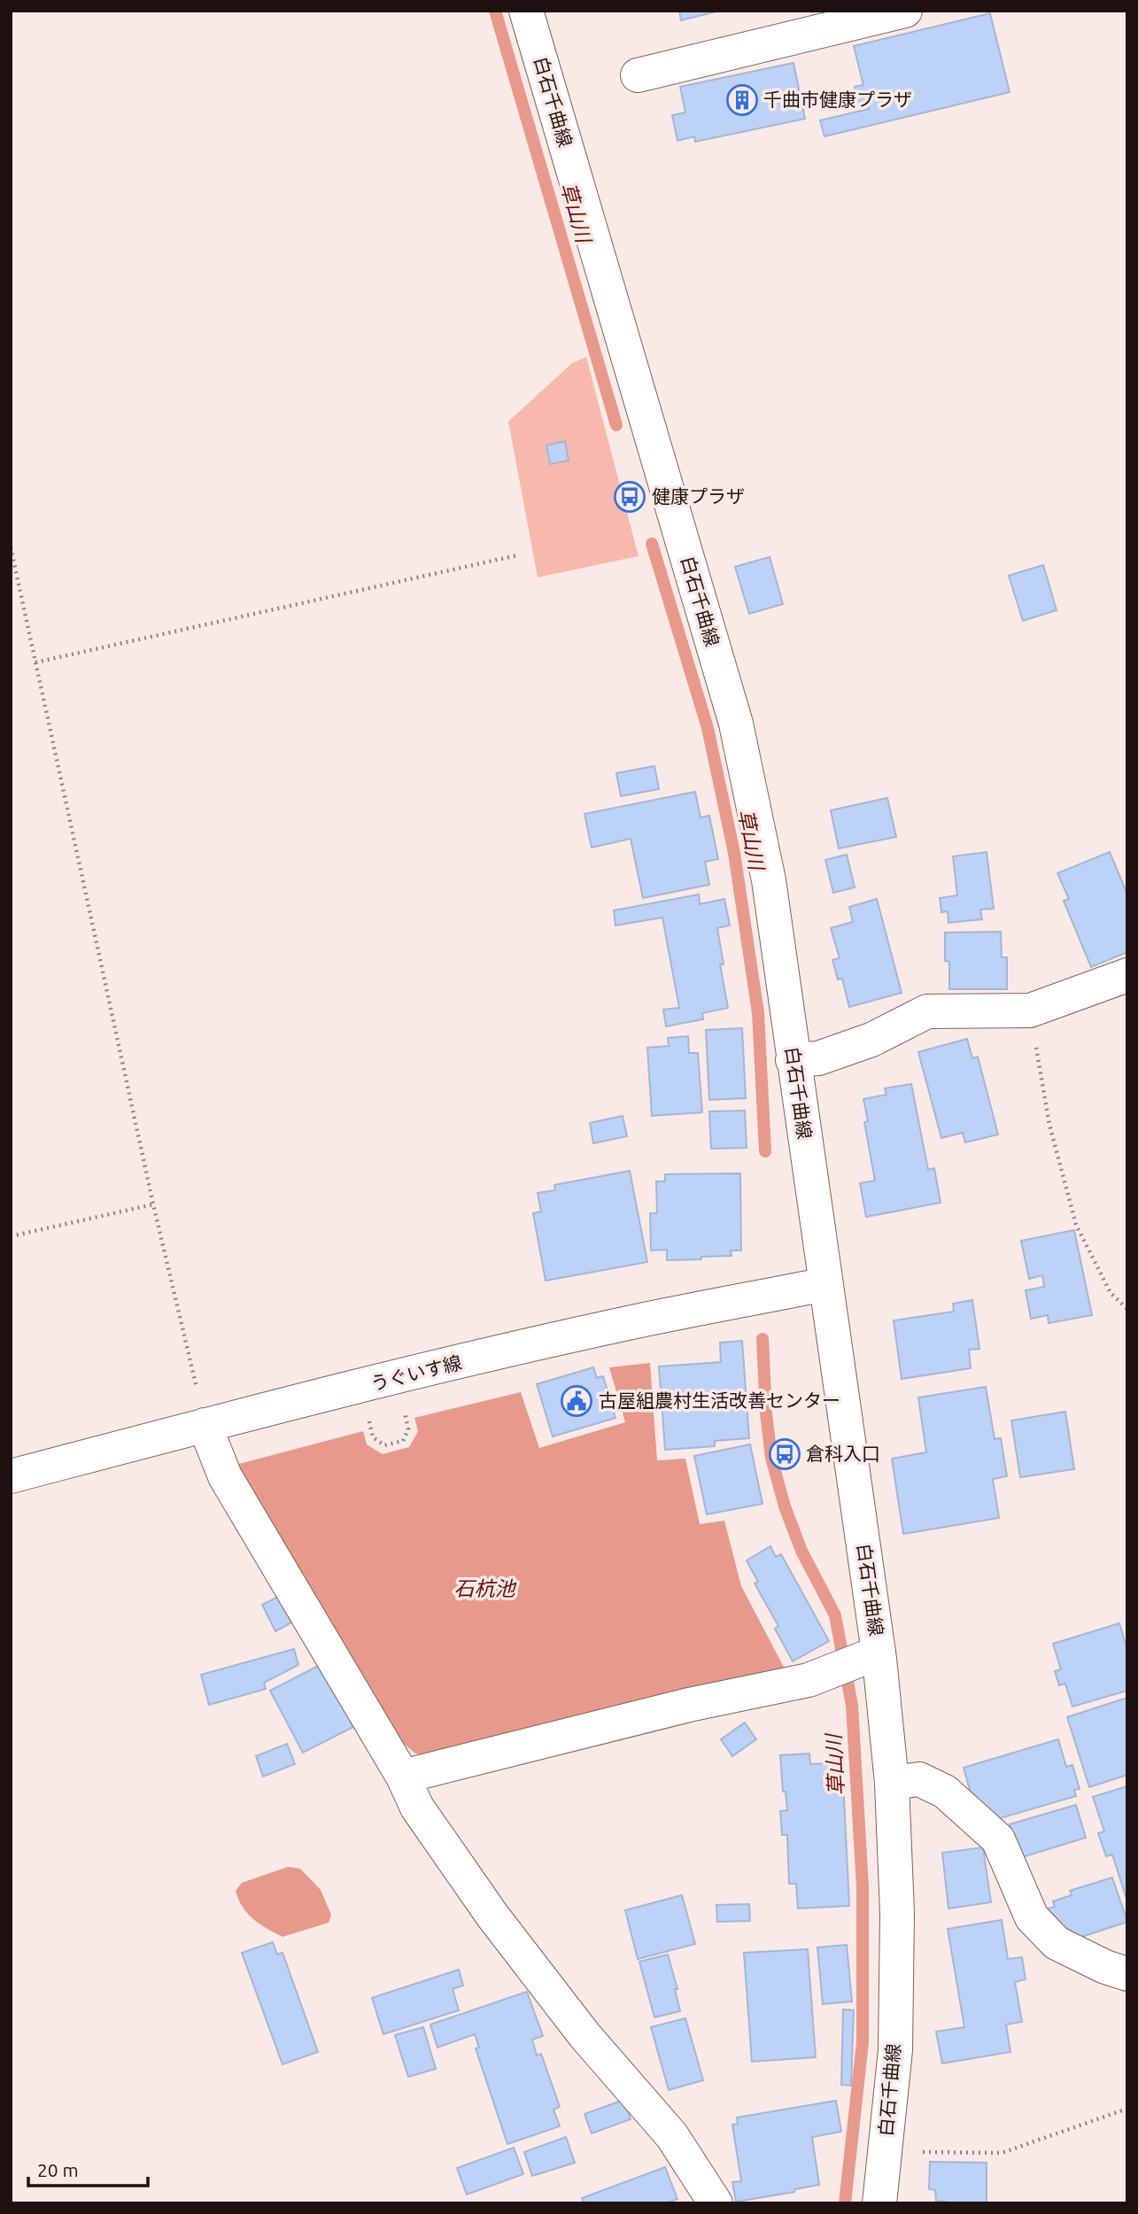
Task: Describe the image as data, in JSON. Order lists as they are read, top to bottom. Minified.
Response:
{"streets":{"street":["白石千曲線","うぐいす線"]},"crossings":[["白石千曲線","うぐいす線"]],"water":["草山川","石杭池"],"places":{"building":["千曲市健康プラザ"],"bus stop":["健康プラザ","倉科入口"],"public building":["古屋組農村生活改善センター"]},"scale_bar":"20 m"}
